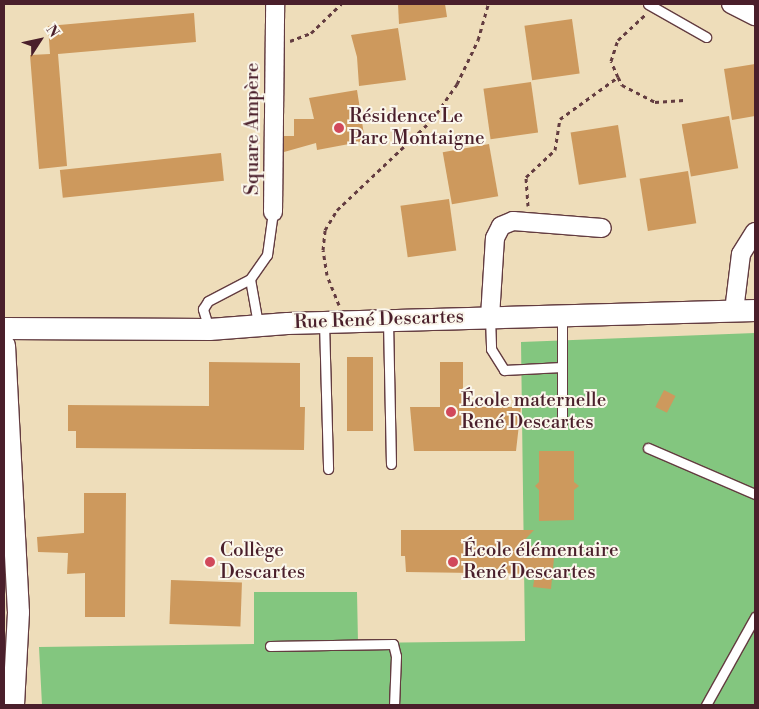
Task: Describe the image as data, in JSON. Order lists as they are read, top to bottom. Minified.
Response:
{"streets":{"street":["Square Ampère","Rue René Descartes"]},"places":["Résidence Le Parc Montaigne","École maternelle René Descartes","Collège Descartes","École élémentaire René Descartes"],"north":"top right"}
